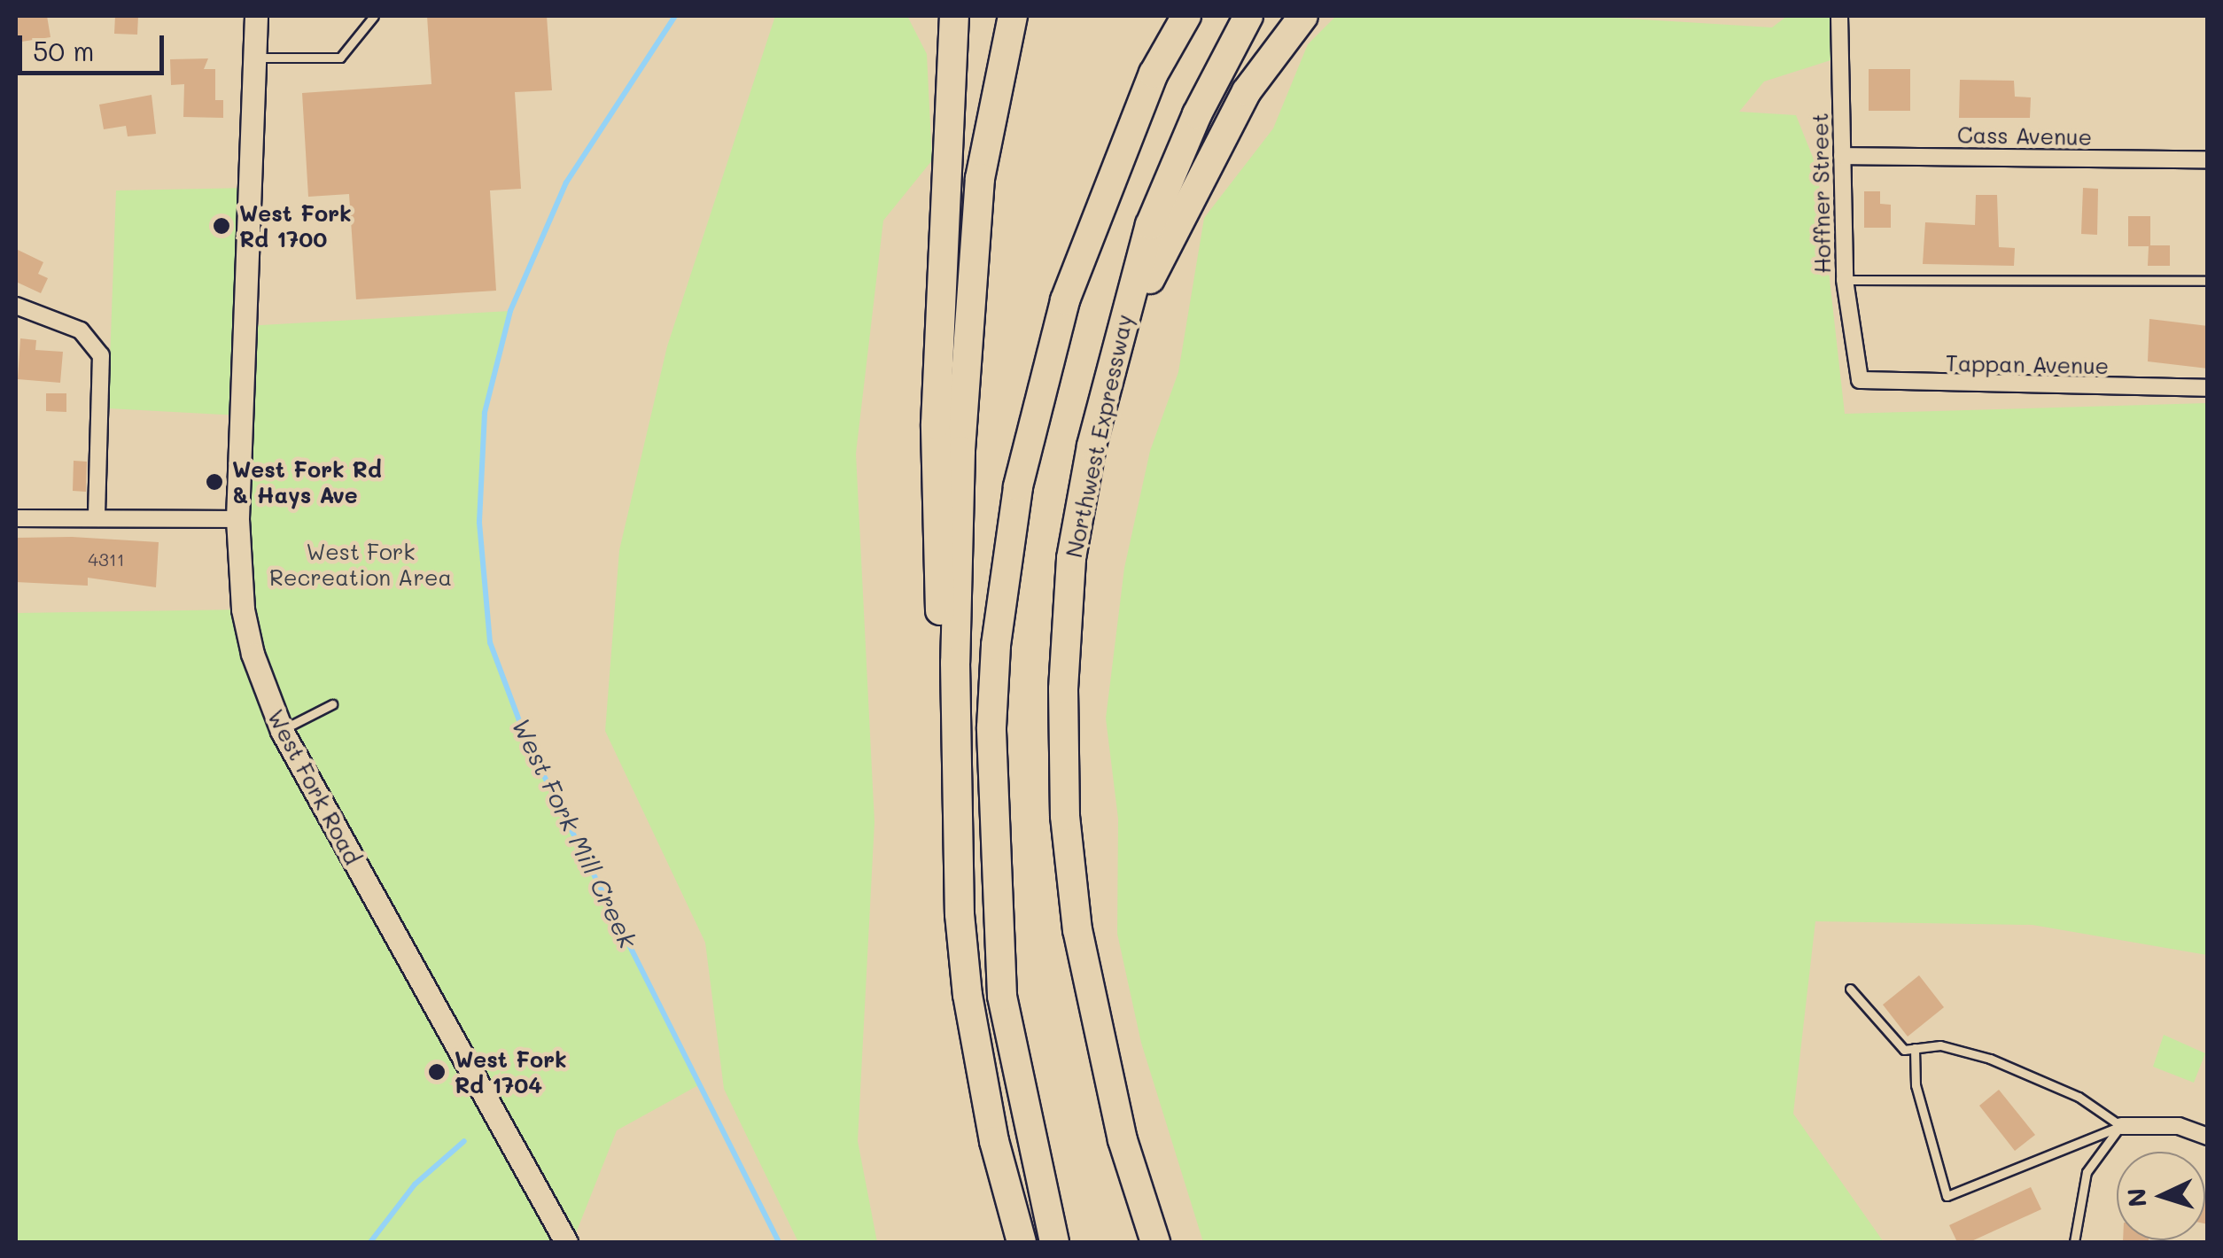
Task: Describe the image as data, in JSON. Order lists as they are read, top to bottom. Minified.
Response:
{"streets":{"highway":["Northwest Expressway"],"street":["Cass Avenue","Hoffner Street","Tappan Avenue","West Fork Road"]},"crossings":[["Cass Avenue","Hoffner Street"],["Hoffner Street","Tappan Avenue"]],"water":["West Fork Mill Creek"],"parks":["West Fork Recreation Area"],"places":["West Fork Rd 1700","West Fork Rd & Hays Ave","West Fork Rd 1704"],"house_numbers":["4311"],"scale_bar":"50 m","north":"left"}
